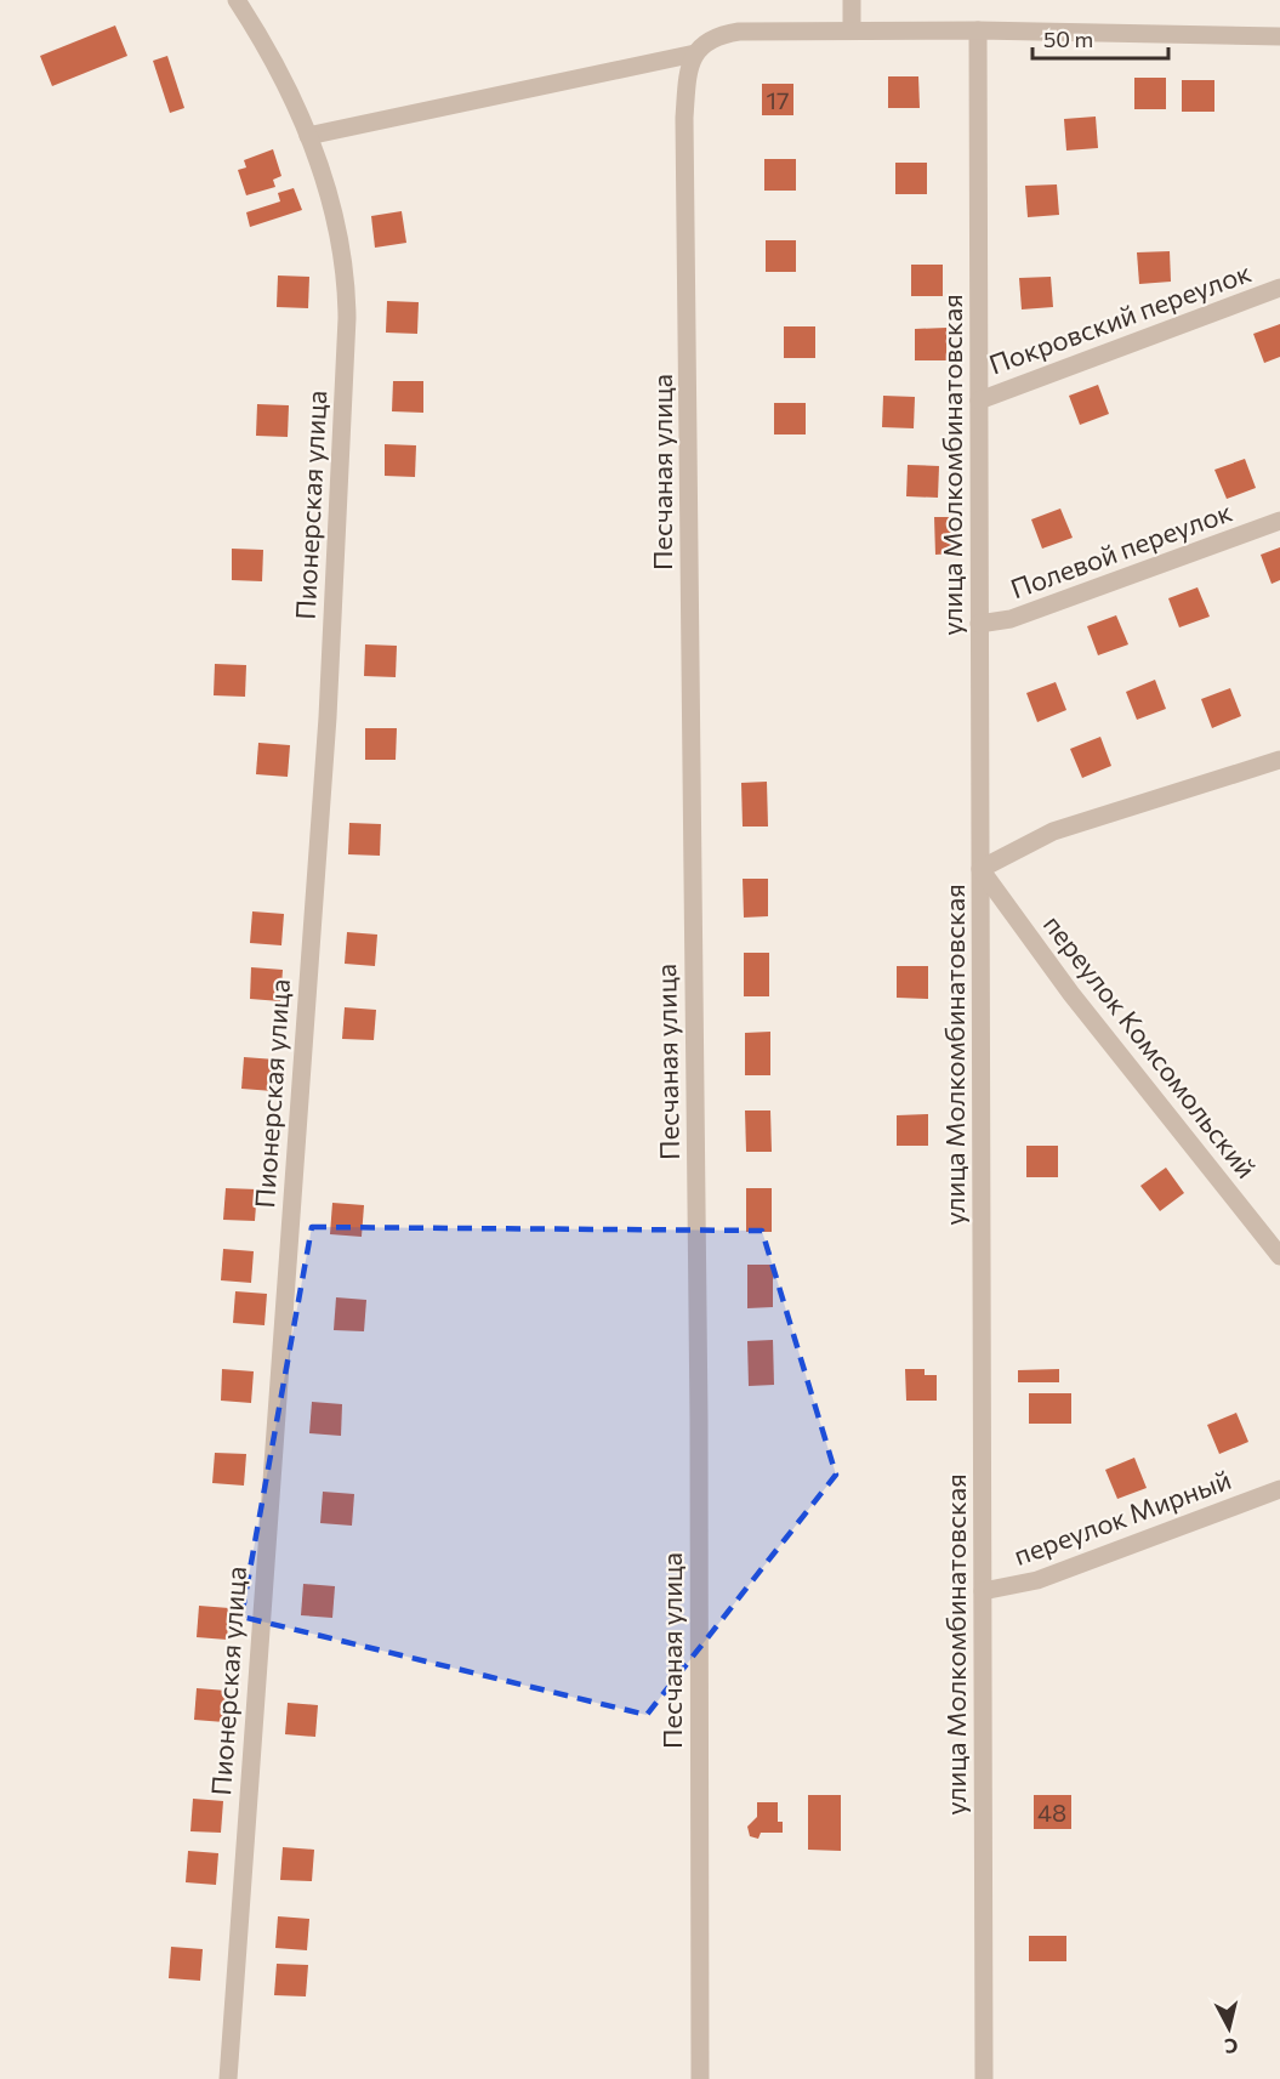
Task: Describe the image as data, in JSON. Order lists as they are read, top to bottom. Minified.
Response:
{"streets":{"street":["Покровский переулок","улица Молкомбинатовская","Песчаная улица","Пионерская улица","Полевой переулок","переулок Комсомольский","переулок Мирный"]},"crossings":[["Покровский переулок","улица Молкомбинатовская"],["улица Молкомбинатовская","Полевой переулок"],["улица Молкомбинатовская","переулок Комсомольский"],["улица Молкомбинатовская","переулок Мирный"]],"house_numbers":["17","48"],"scale_bar":"50 m","north":"bottom"}
